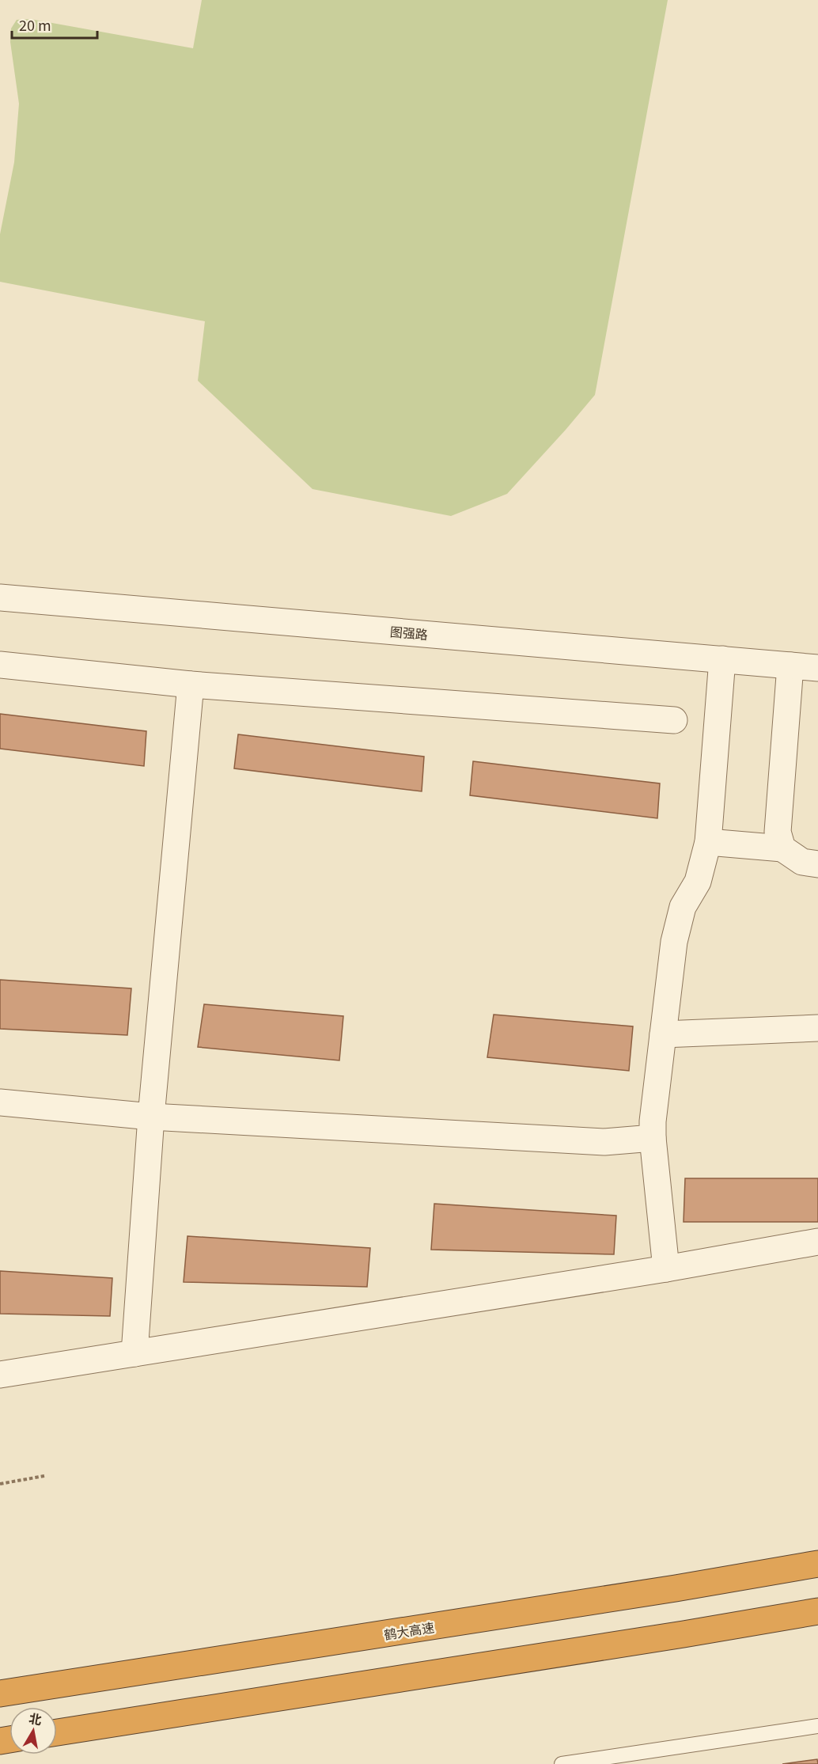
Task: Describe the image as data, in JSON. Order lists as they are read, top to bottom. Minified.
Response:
{"streets":{"highway":["鹤大高速"],"street":["图强路"]},"scale_bar":"20 m","north":"top"}
